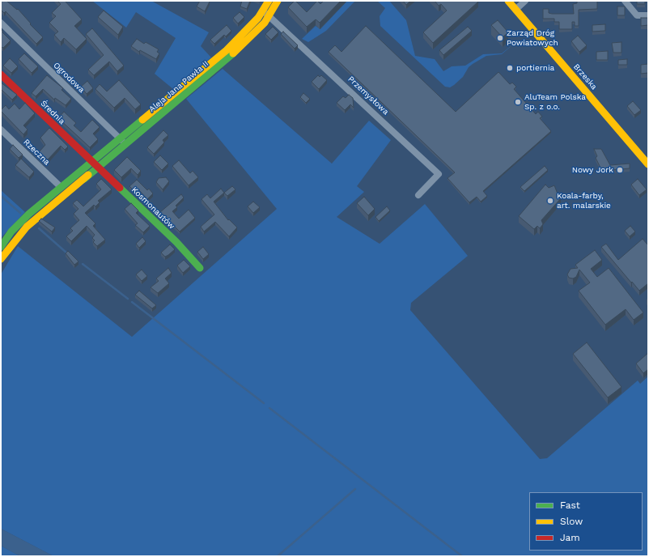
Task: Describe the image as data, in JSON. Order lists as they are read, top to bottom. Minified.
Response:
{"streets":{"street":["Brzeska","Ogrodowa","Aleja Jana Pawła II","Przemysłowa","Średnia","Rzeczna","Kosmonautów"]},"crossings":[["Ogrodowa","Aleja Jana Pawła II"],["Aleja Jana Pawła II","Przemysłowa"],["Aleja Jana Pawła II","Średnia"],["Aleja Jana Pawła II","Rzeczna"],["Aleja Jana Pawła II","Kosmonautów"],["Średnia","Kosmonautów"]],"places":["Zarząd Dróg Powiatowych","portiernia","AluTeam Polska Sp. z o.o.","Nowy Jork","Koala-farby, art. malarskie"],"legend":["Fast","Slow","Jam"]}
